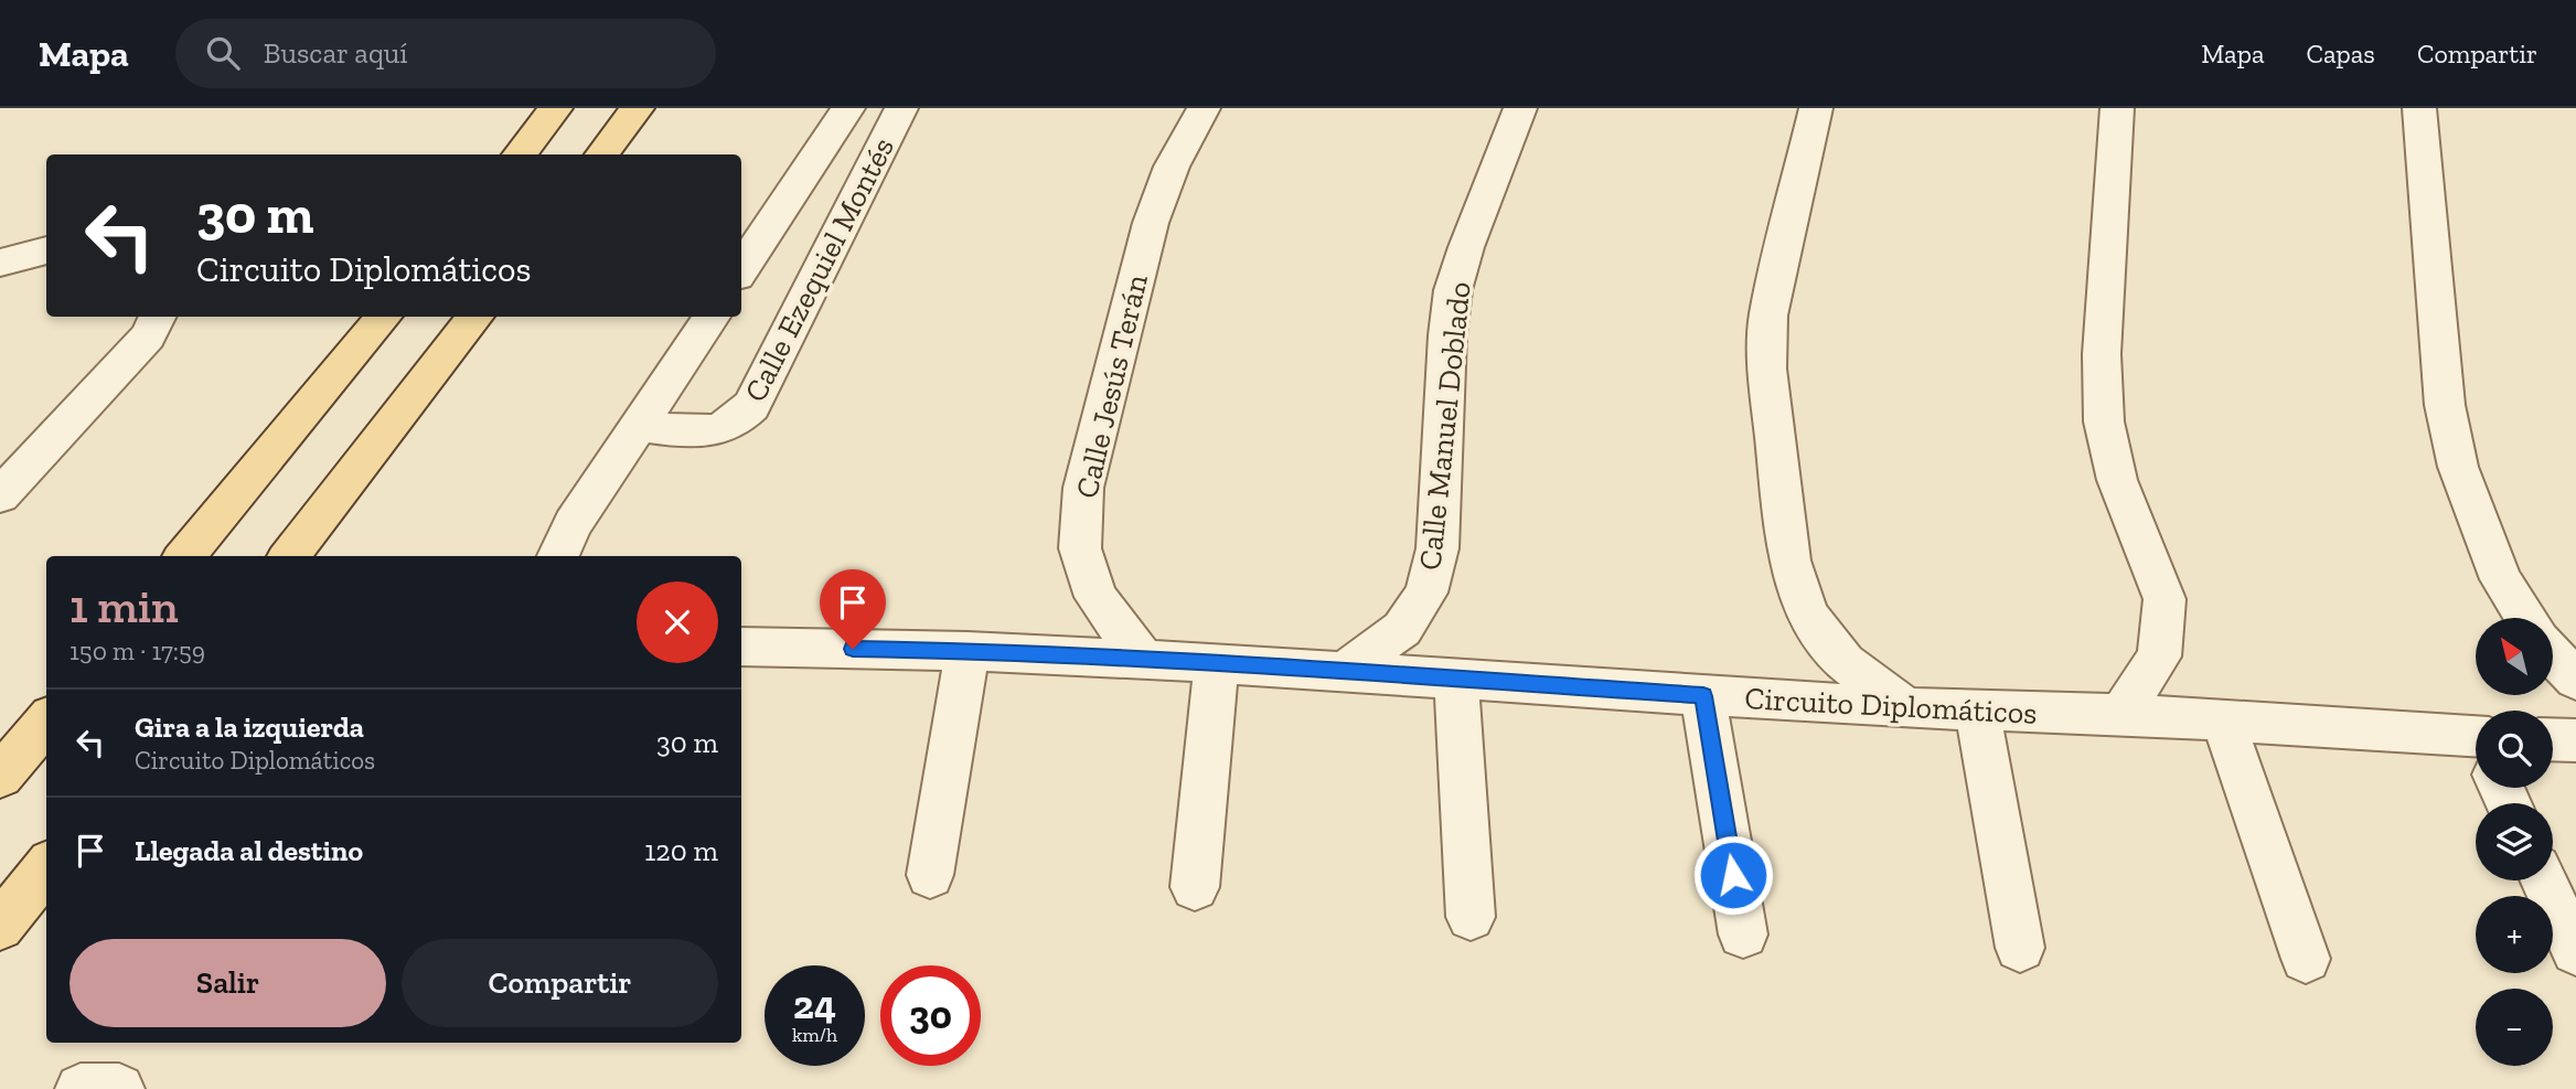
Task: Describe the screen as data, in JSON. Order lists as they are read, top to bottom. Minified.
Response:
{"streets":{"street":["Calle Ezequiel Montés","Calle Jesús Terán","Calle Manuel Doblado","Circuito Diplomáticos"]},"crossings":[["Calle Jesús Terán","Circuito Diplomáticos"],["Calle Manuel Doblado","Circuito Diplomáticos"]],"north":"top left","page":{"header":"Mapa","search":"Buscar aquí","nav":["Mapa","Capas","Compartir"],"turn":["30 m","Circuito Diplomáticos"],"heading":["1 min","150 m · 17:59"],"map_buttons":["+","−"],"list":[{"name":"Gira a la izquierda","note":"Circuito Diplomáticos","value":"30 m"},{"name":"Llegada al destino","value":"120 m"}],"buttons":["Salir","Compartir"],"speed":"24 km/h","limit":"30"}}
